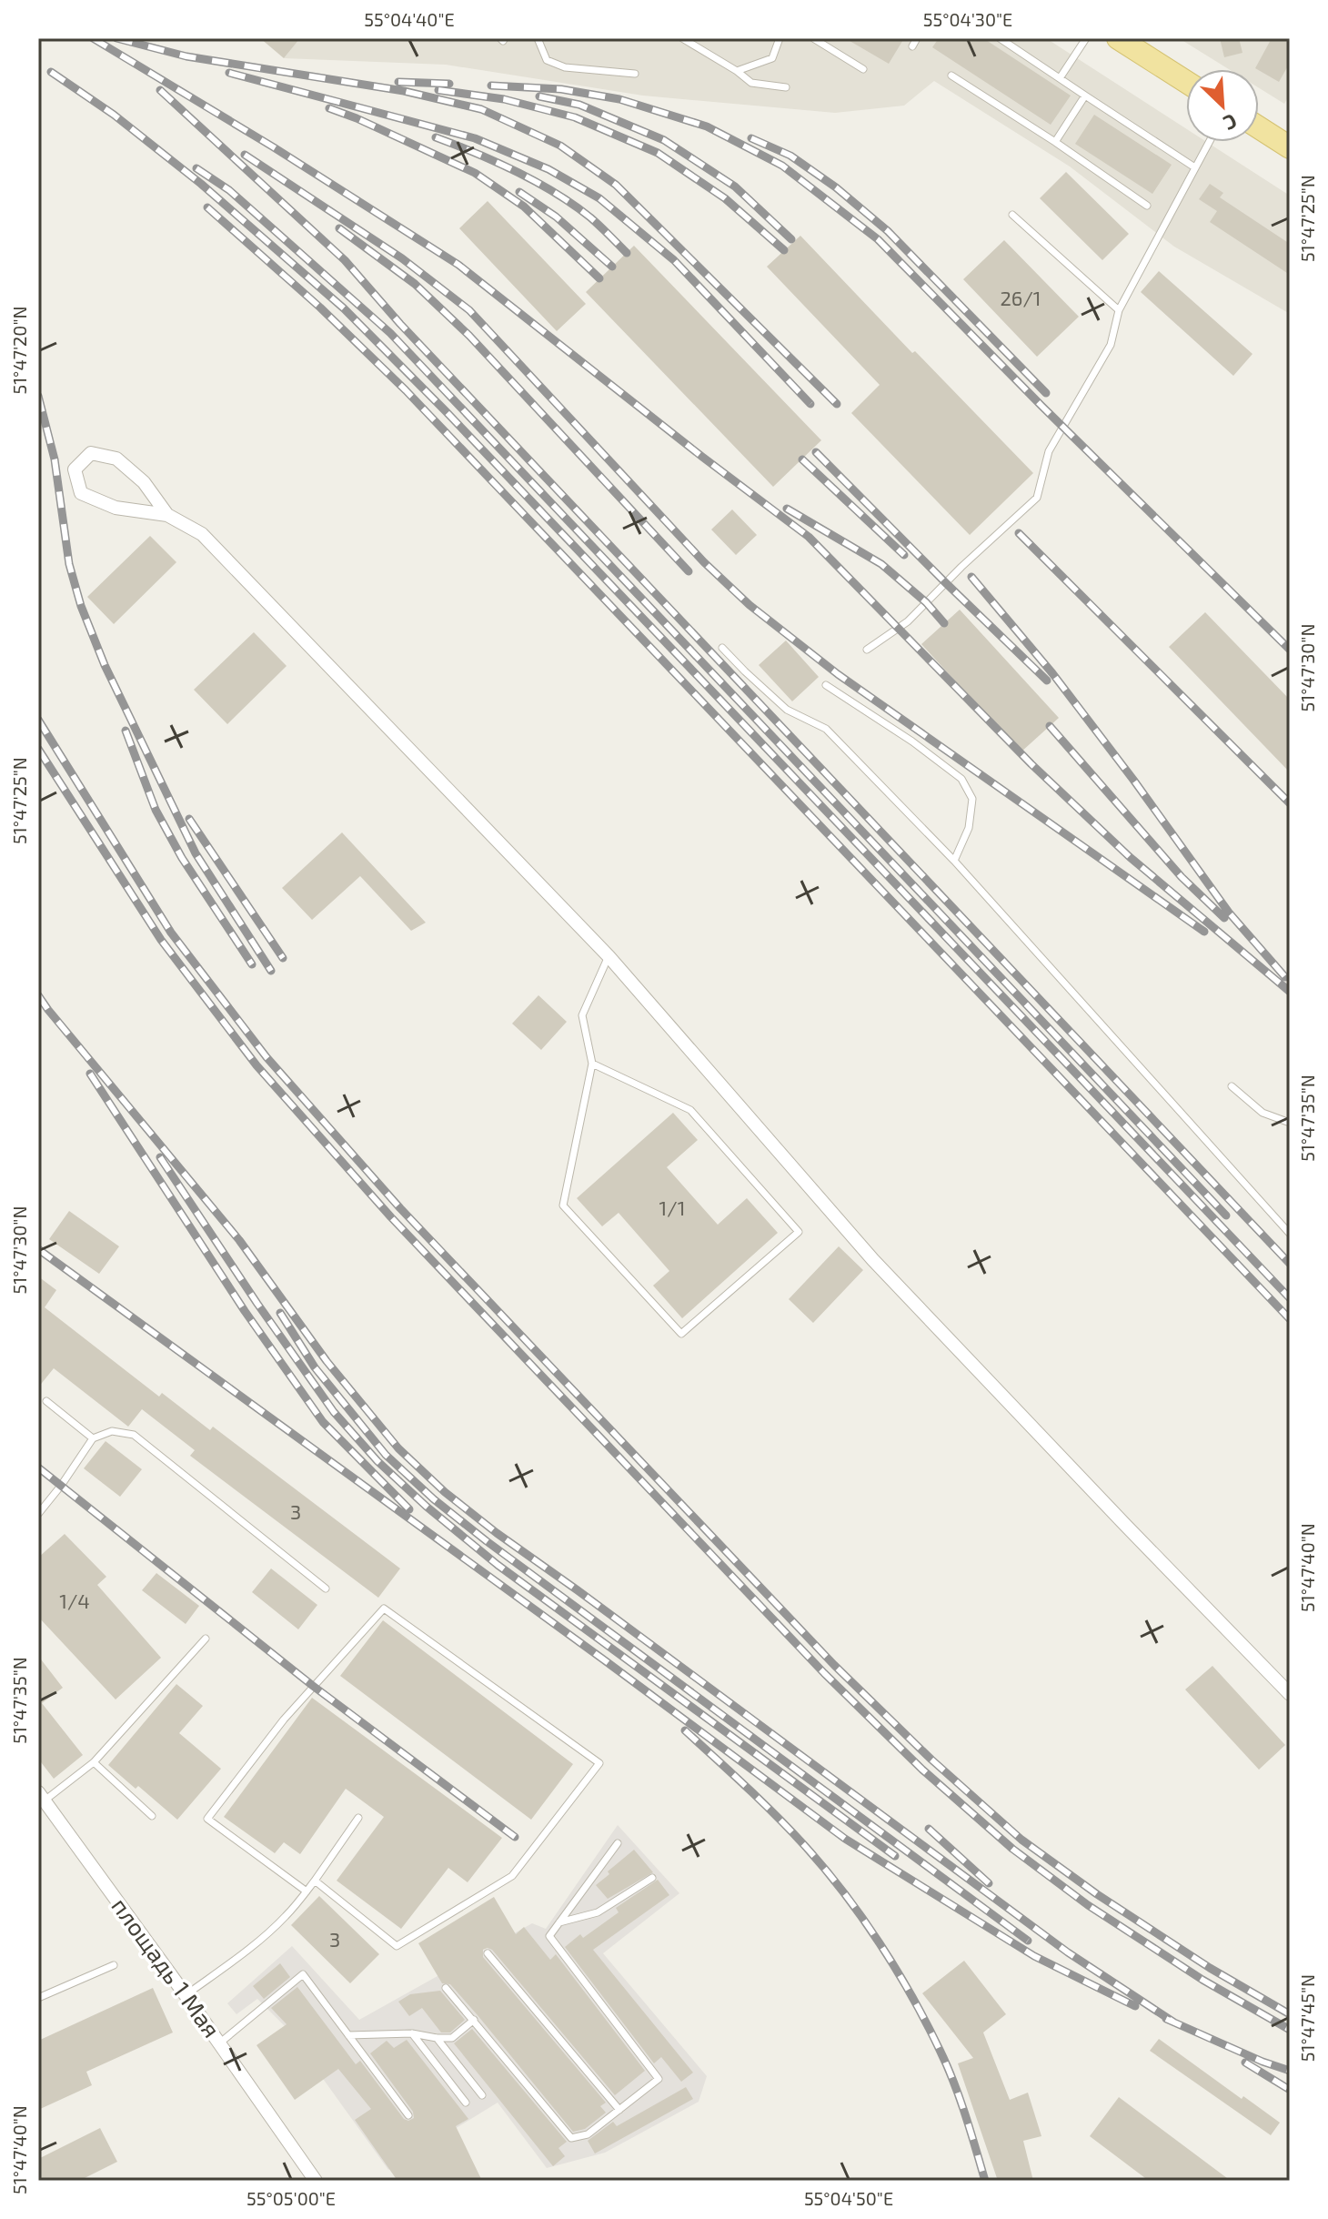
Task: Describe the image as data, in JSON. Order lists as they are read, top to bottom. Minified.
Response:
{"streets":{"street":["площадь 1 Мая"]},"house_numbers":["26/1","1/1","3","1/4","3"],"north":"bottom right","coordinates":["55°04'40\"E","55°04'30\"E","51°47'25\"N","51°47'20\"N","51°47'30\"N","51°47'35\"N","51°47'40\"N","51°47'45\"N","55°05'00\"E","55°04'50\"E"]}
